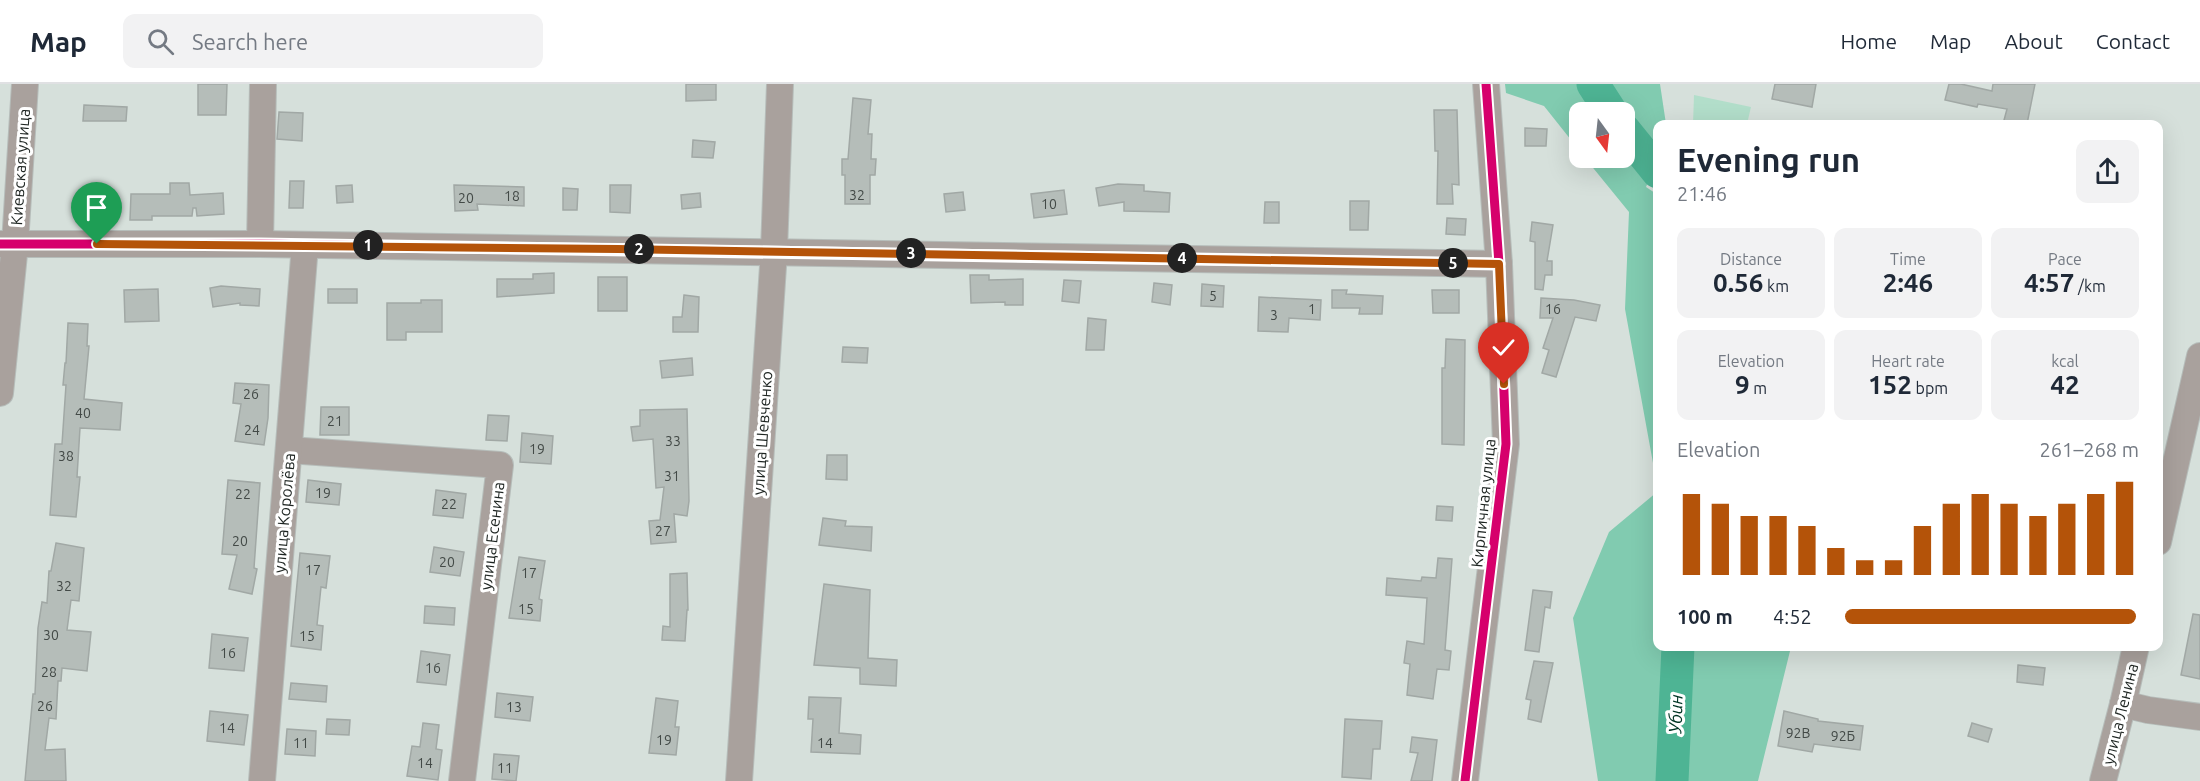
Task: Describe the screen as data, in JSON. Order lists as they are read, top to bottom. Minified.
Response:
{"streets":{"street":["Киевская улица","улица Шевченко","Кирпичная улица","улица Королёва","улица Есенина","улица Ленина"]},"crossings":[["улица Королёва","улица Есенина"]],"water":["Убин"],"house_numbers":["32","18","20","10","5","1","16","3","26","40","21","24","33","19","38","31","19","22","22","27","20","20","17","17","32","15","30","15","16","16","28","26","13","14","92В","92Б","19","11","14","14","11"],"north":"bottom","page":{"header":"Map","search":"Search here","nav":["Home","Map","About","Contact"],"heading":["Evening run","21:46"],"stats":[["Distance","0.56 km"],["Time","2:46"],["Pace","4:57 /km"],["Elevation","9 m"],["Heart rate","152 bpm"],["kcal","42"]],"pins":["1","2","3","4","5"],"chart":["Elevation","261–268 m"],"list":[{"name":"100 m","note":"4:52"}]}}
